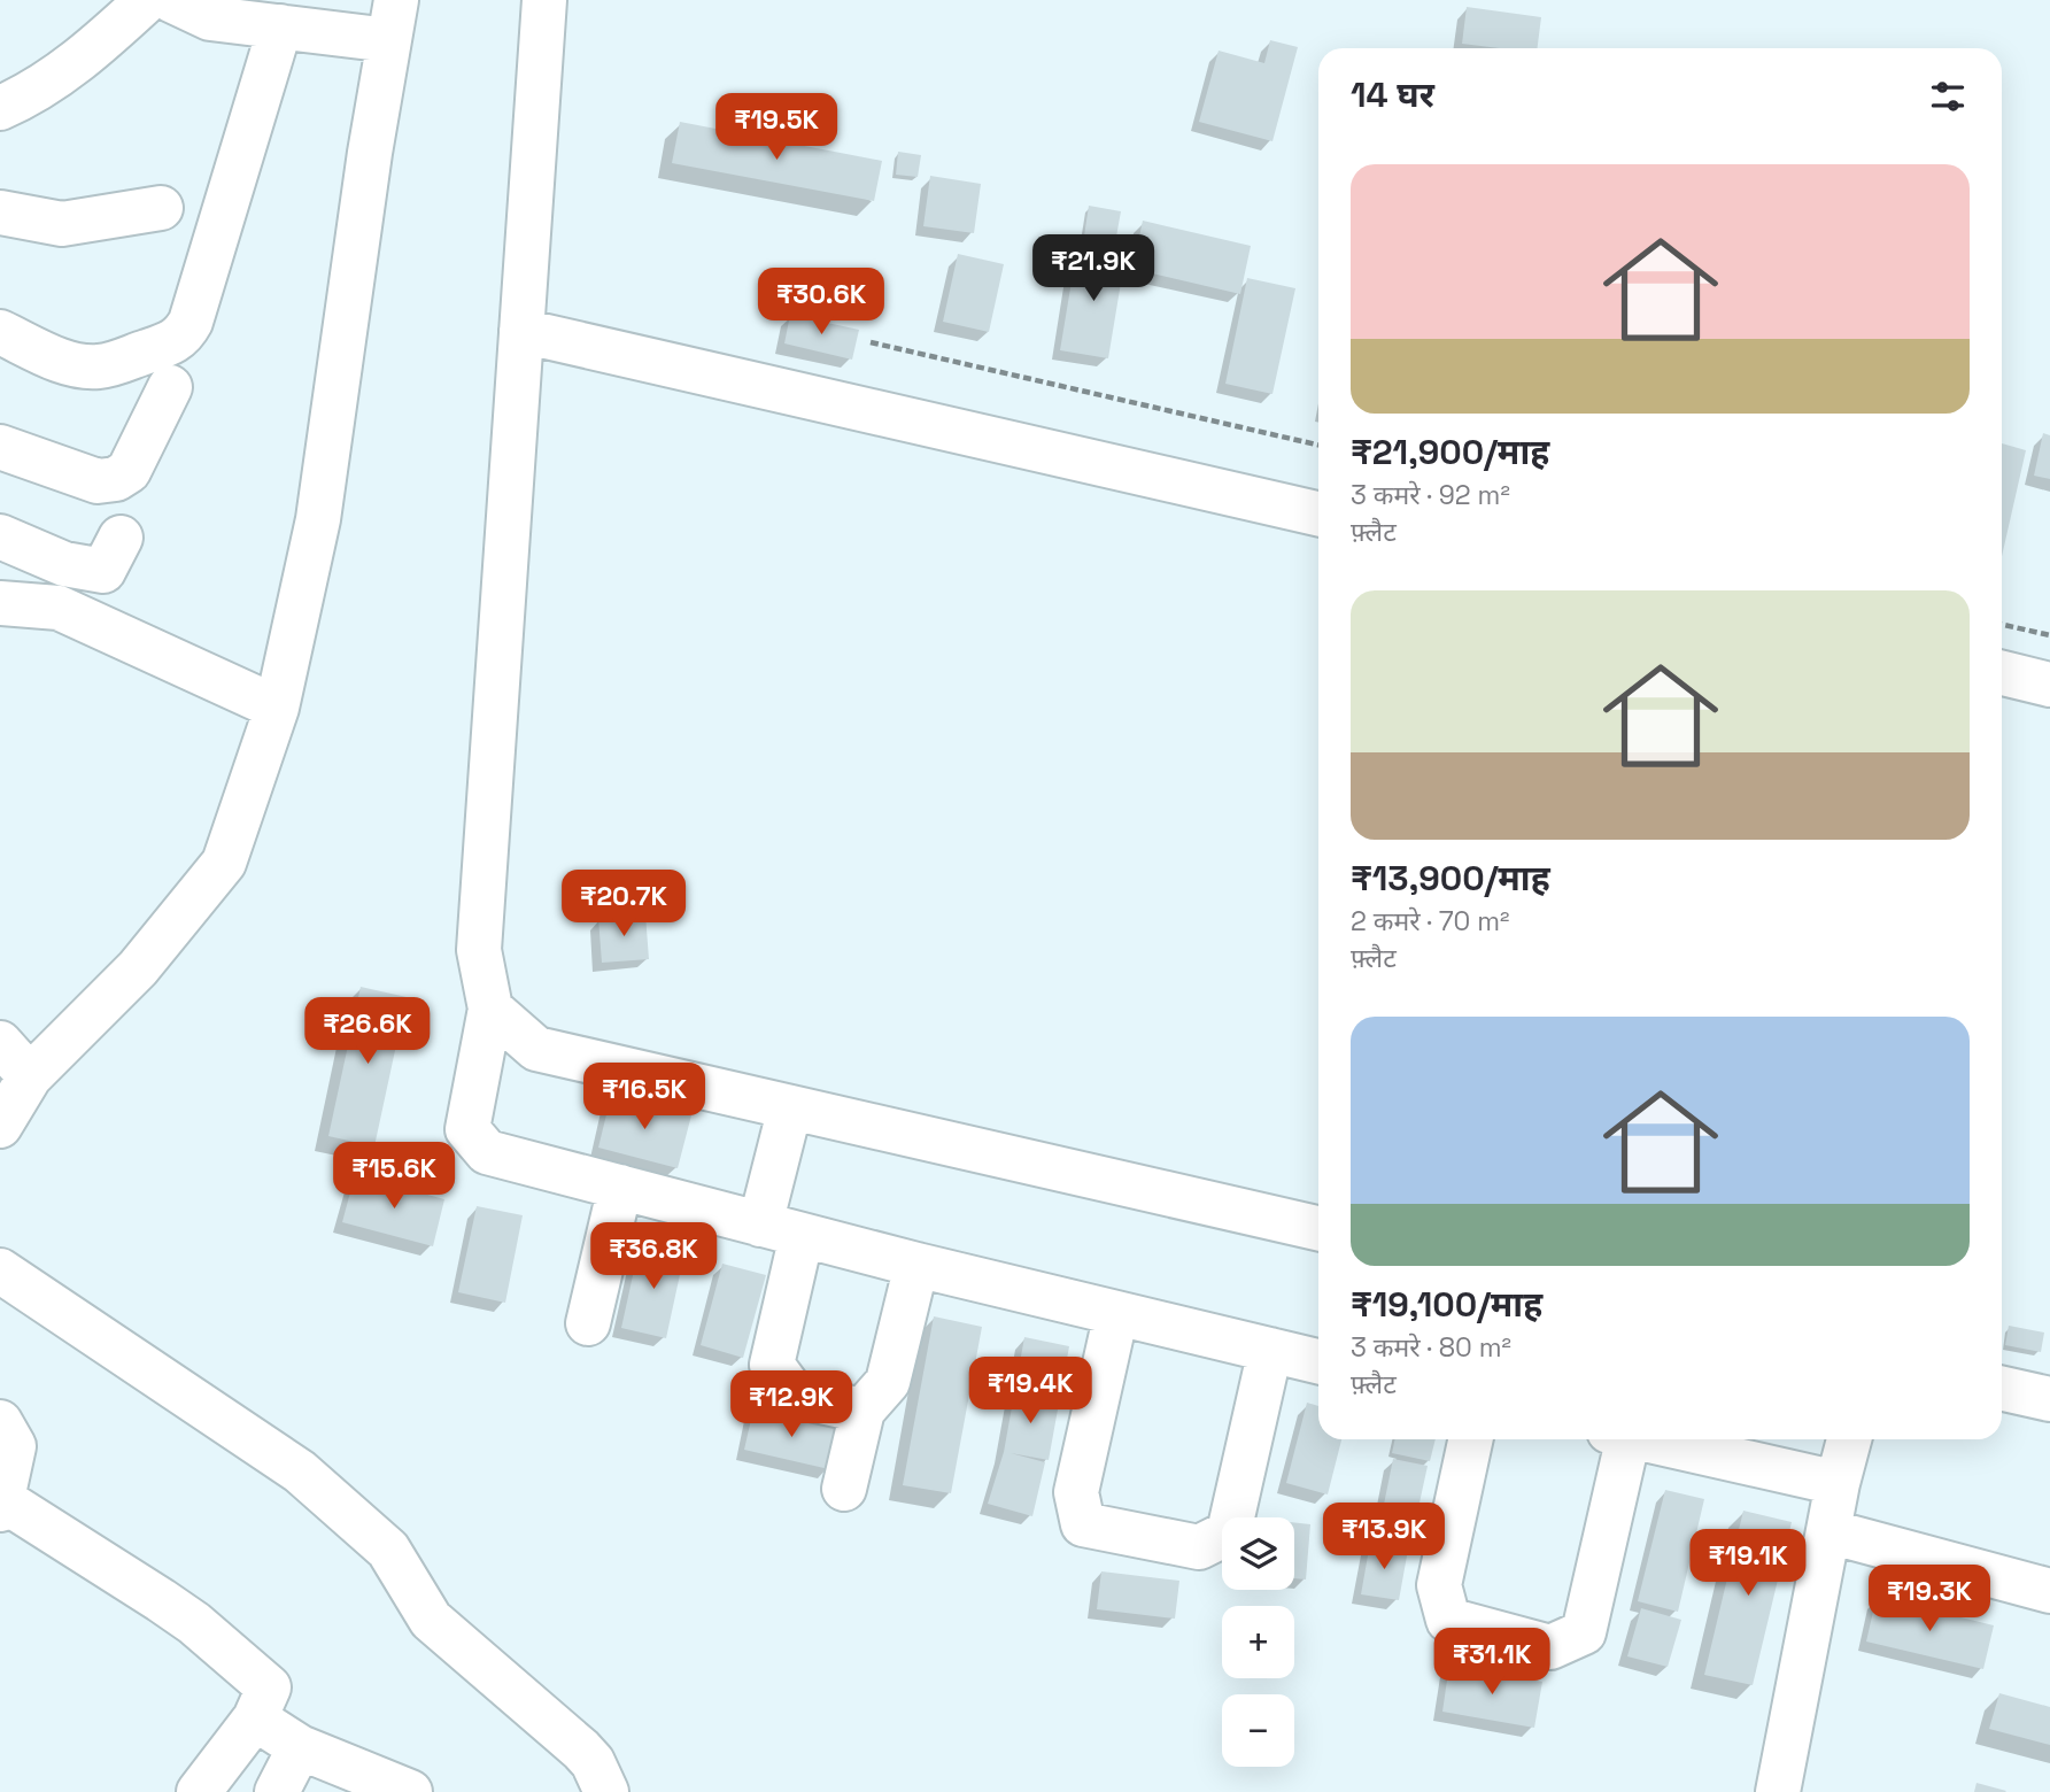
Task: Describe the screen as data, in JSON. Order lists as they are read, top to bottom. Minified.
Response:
{"page":{"heading":"14 घर","price":["₹19.5K","₹21.9K","₹30.6K","₹20.7K","₹26.6K","₹16.5K","₹15.6K","₹36.8K","₹19.4K","₹12.9K","₹13.9K","₹19.1K","₹19.3K","₹31.1K"],"list":[{"name":"₹21,900/माह","note":"3 कमरे · 92 m² · फ़्लैट"},{"name":"₹13,900/माह","note":"2 कमरे · 70 m² · फ़्लैट"},{"name":"₹19,100/माह","note":"3 कमरे · 80 m² · फ़्लैट"}],"map_buttons":["+","−"]}}
